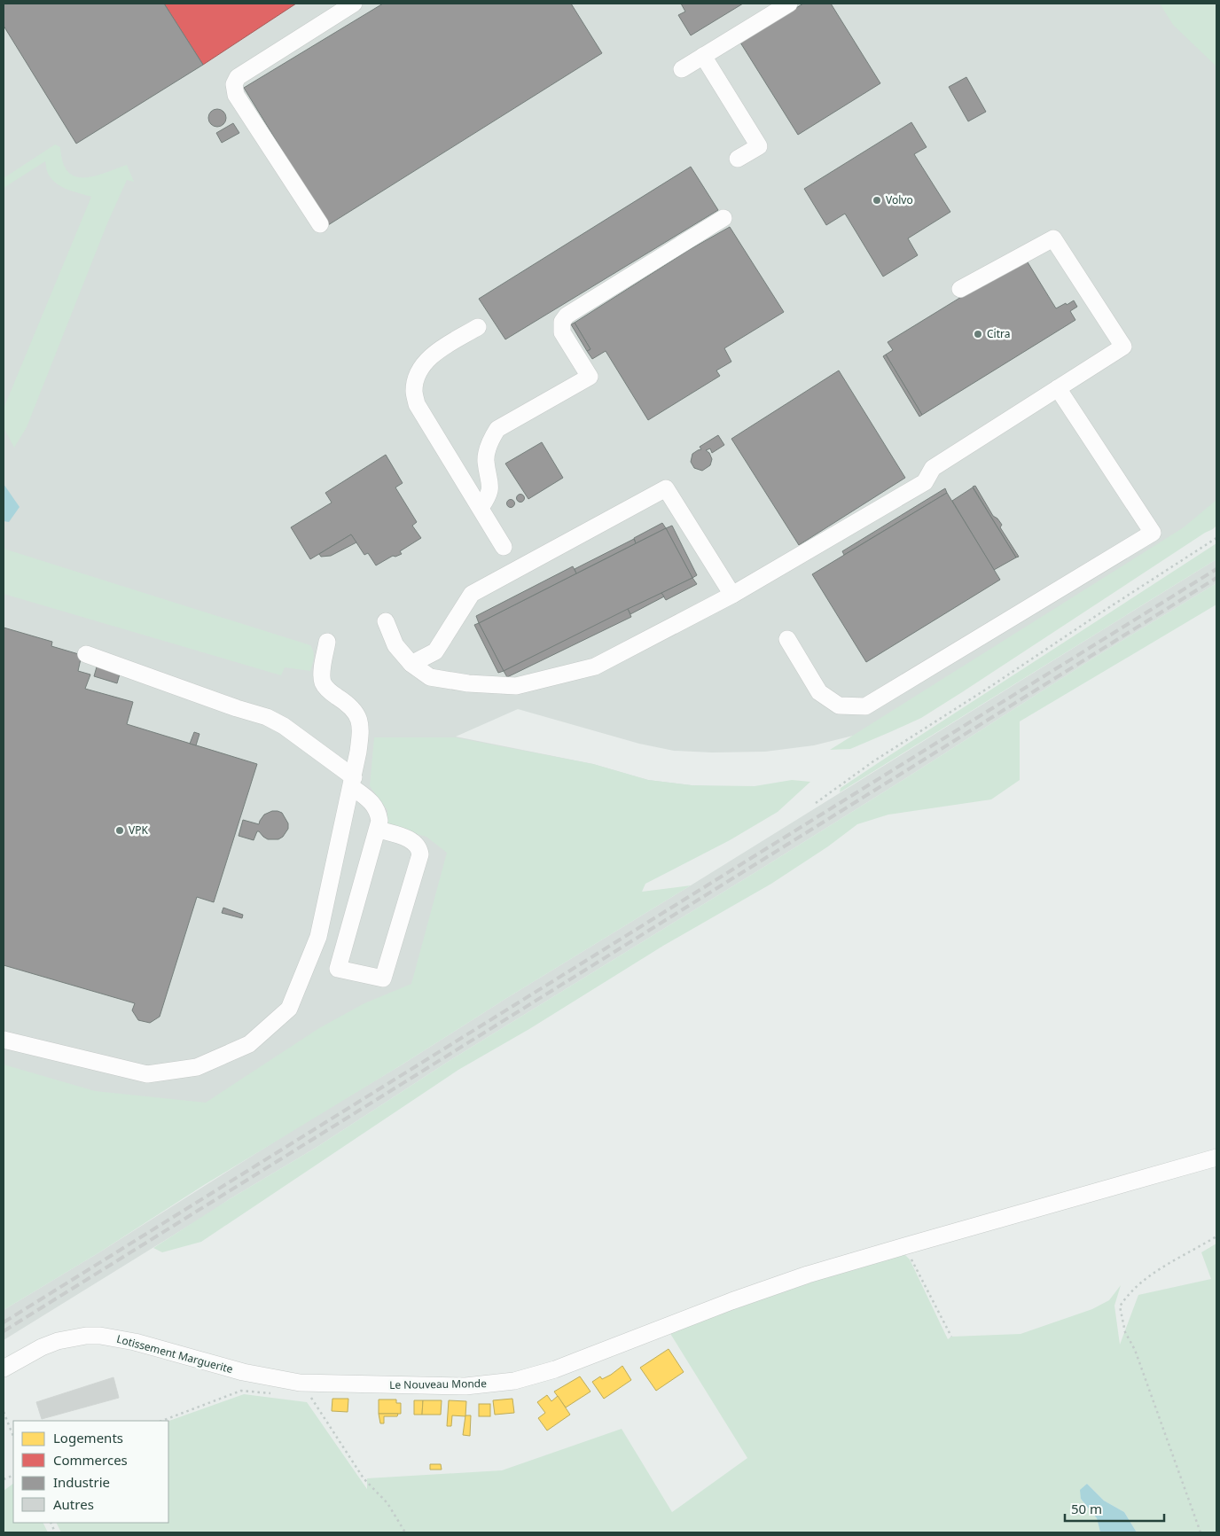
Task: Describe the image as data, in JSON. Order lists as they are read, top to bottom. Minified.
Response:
{"streets":{"street":["Lotissement Marguerite","Le Nouveau Monde"]},"crossings":[["Lotissement Marguerite","Le Nouveau Monde"]],"places":["Volvo","Citra","VPK"],"legend":["Logements","Commerces","Industrie","Autres"],"scale_bar":"50 m"}
